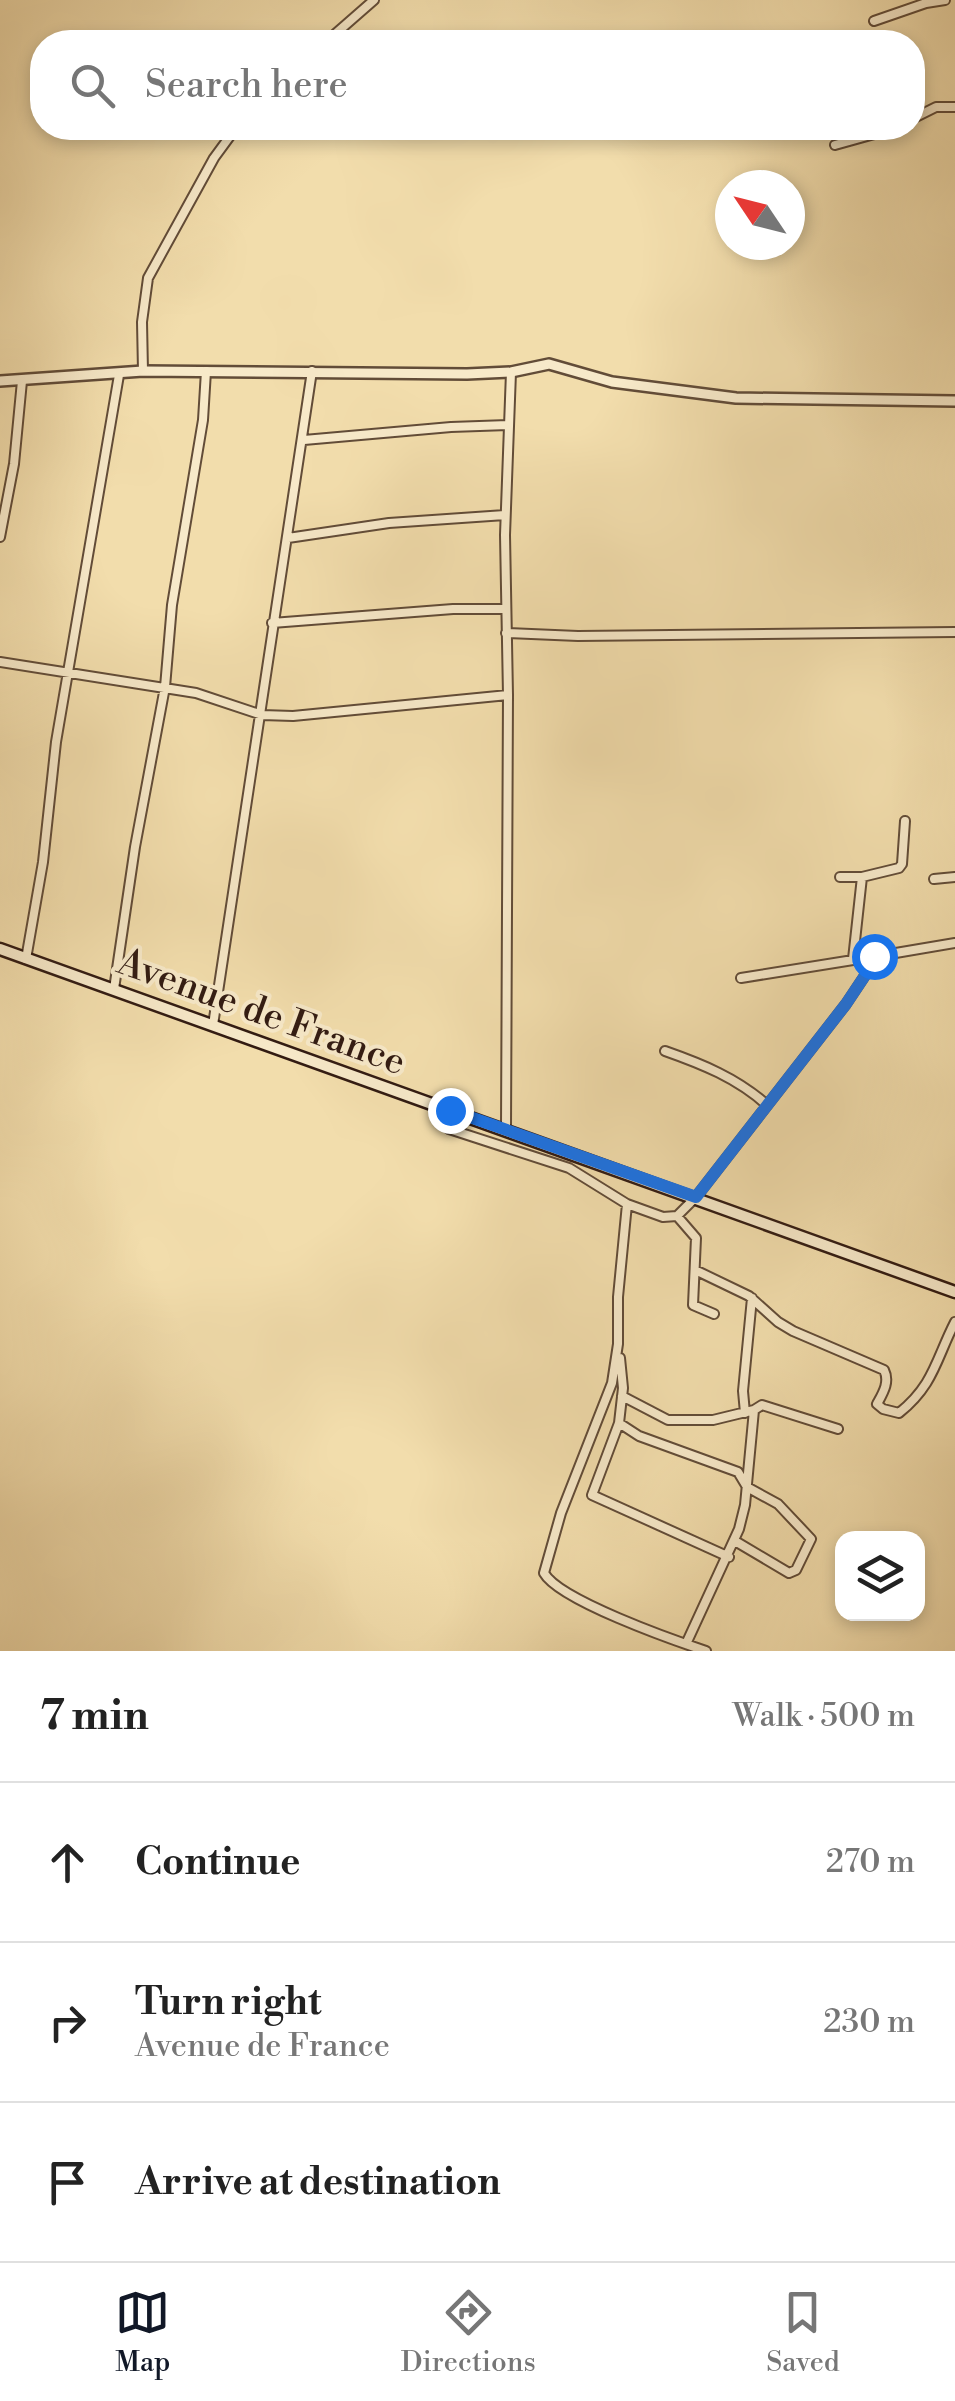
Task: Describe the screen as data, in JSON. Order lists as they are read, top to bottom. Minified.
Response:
{"streets":{"main road":["Avenue de France"]},"north":"top left","page":{"search":"Search here","heading":["7 min","Walk · 500 m"],"list":[["Continue","270 m"],["Turn right","Avenue de France","230 m"],"Arrive at destination"],"nav":["Map","Directions","Saved"]}}
